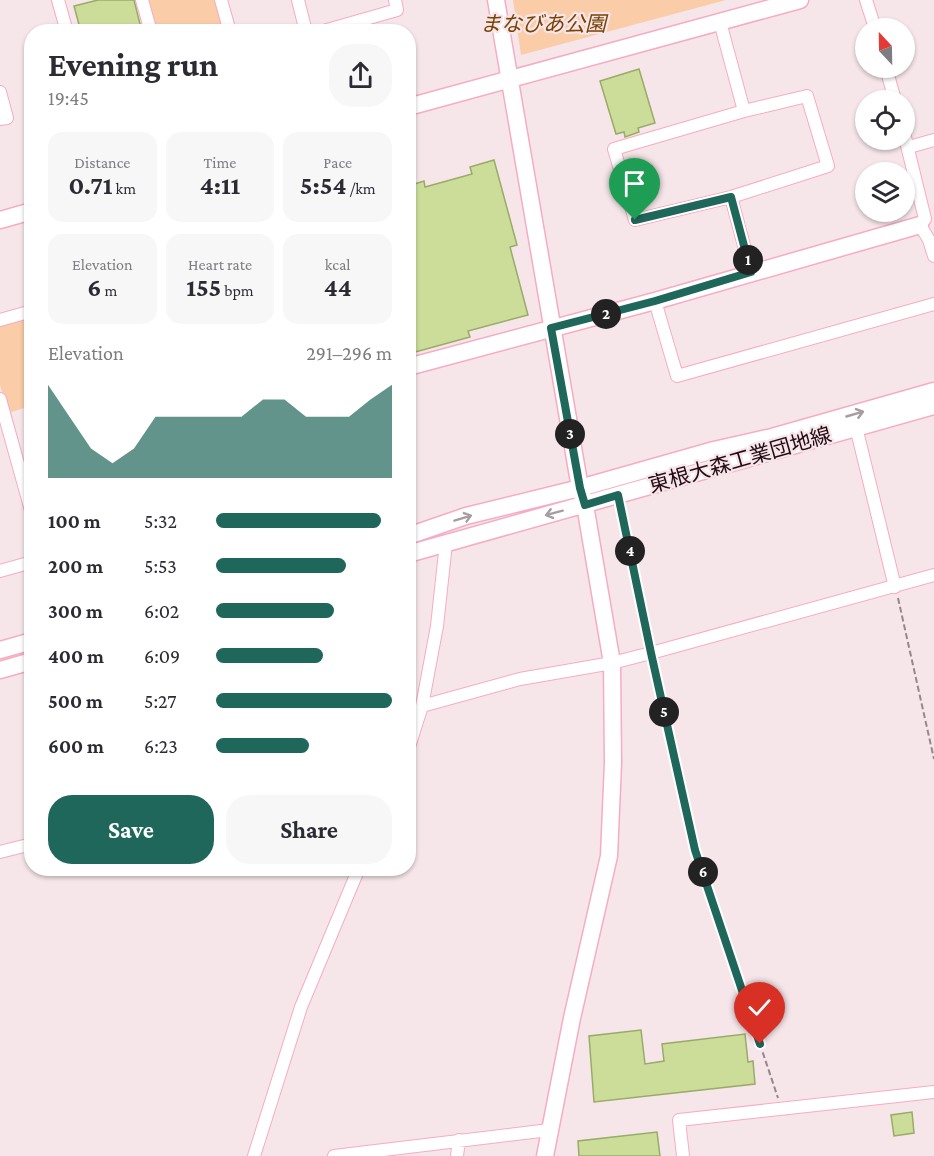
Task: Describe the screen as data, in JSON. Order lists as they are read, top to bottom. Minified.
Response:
{"streets":{"street":["東根大森工業団地線"]},"parks":["まなびあ公園"],"north":"top","page":{"heading":["Evening run","19:45"],"stats":[["Distance","0.71 km"],["Time","4:11"],["Pace","5:54 /km"],["Elevation","6 m"],["Heart rate","155 bpm"],["kcal","44"]],"pins":["1","2","3","4","5","6"],"chart":["Elevation","291–296 m"],"list":[{"name":"100 m","note":"5:32"},{"name":"200 m","note":"5:53"},{"name":"300 m","note":"6:02"},{"name":"400 m","note":"6:09"},{"name":"500 m","note":"5:27"},{"name":"600 m","note":"6:23"}],"buttons":["Save","Share"]}}
